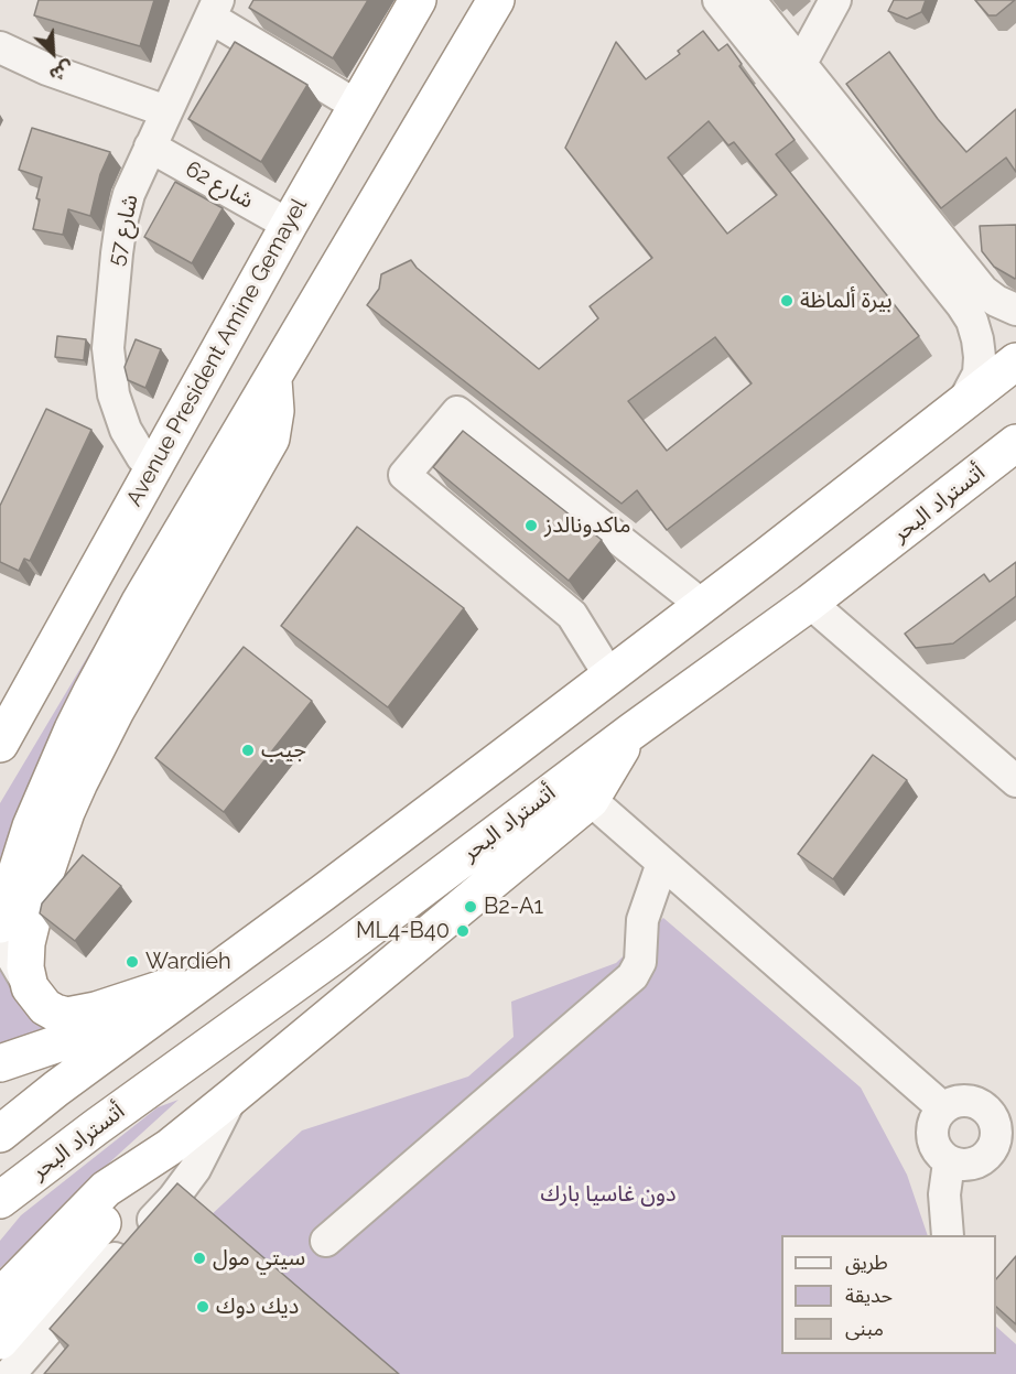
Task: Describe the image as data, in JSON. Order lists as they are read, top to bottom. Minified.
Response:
{"streets":{"highway":["Avenue President Amine Gemayel","أتستراد البحر"],"street":["شارع 62","شارع 57"]},"crossings":[["شارع 62","شارع 57"],["شارع 62","Avenue President Amine Gemayel"],["شارع 57","Avenue President Amine Gemayel"]],"parks":["دون غاسيا بارك"],"places":["بيرة ألماظة","ماكدونالدز","جيب","B2-A1","ML4-B40","Wardieh","سيتي مول","ديك دوك"],"legend":["طريق","حديقة","مبنى"],"north":"bottom right"}
